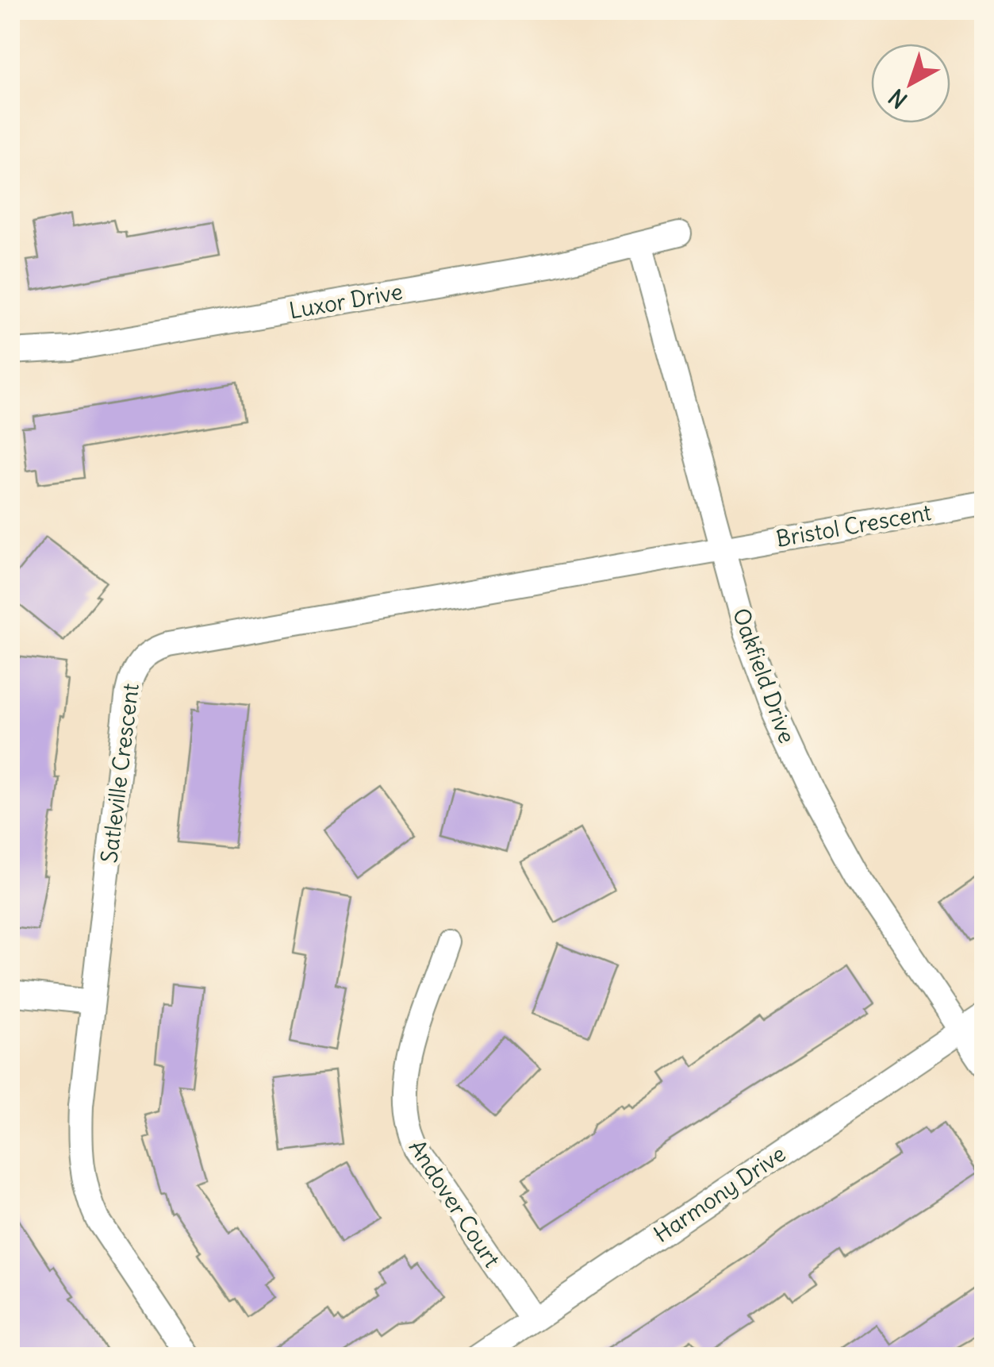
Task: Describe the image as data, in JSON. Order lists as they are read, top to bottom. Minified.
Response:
{"streets":{"street":["Luxor Drive","Bristol Crescent","Oakfield Drive","Satleville Crescent","Harmony Drive","Andover Court"]},"crossings":[["Luxor Drive","Oakfield Drive"],["Bristol Crescent","Oakfield Drive"],["Bristol Crescent","Satleville Crescent"],["Oakfield Drive","Satleville Crescent"],["Oakfield Drive","Harmony Drive"],["Harmony Drive","Andover Court"]],"north":"bottom left"}
